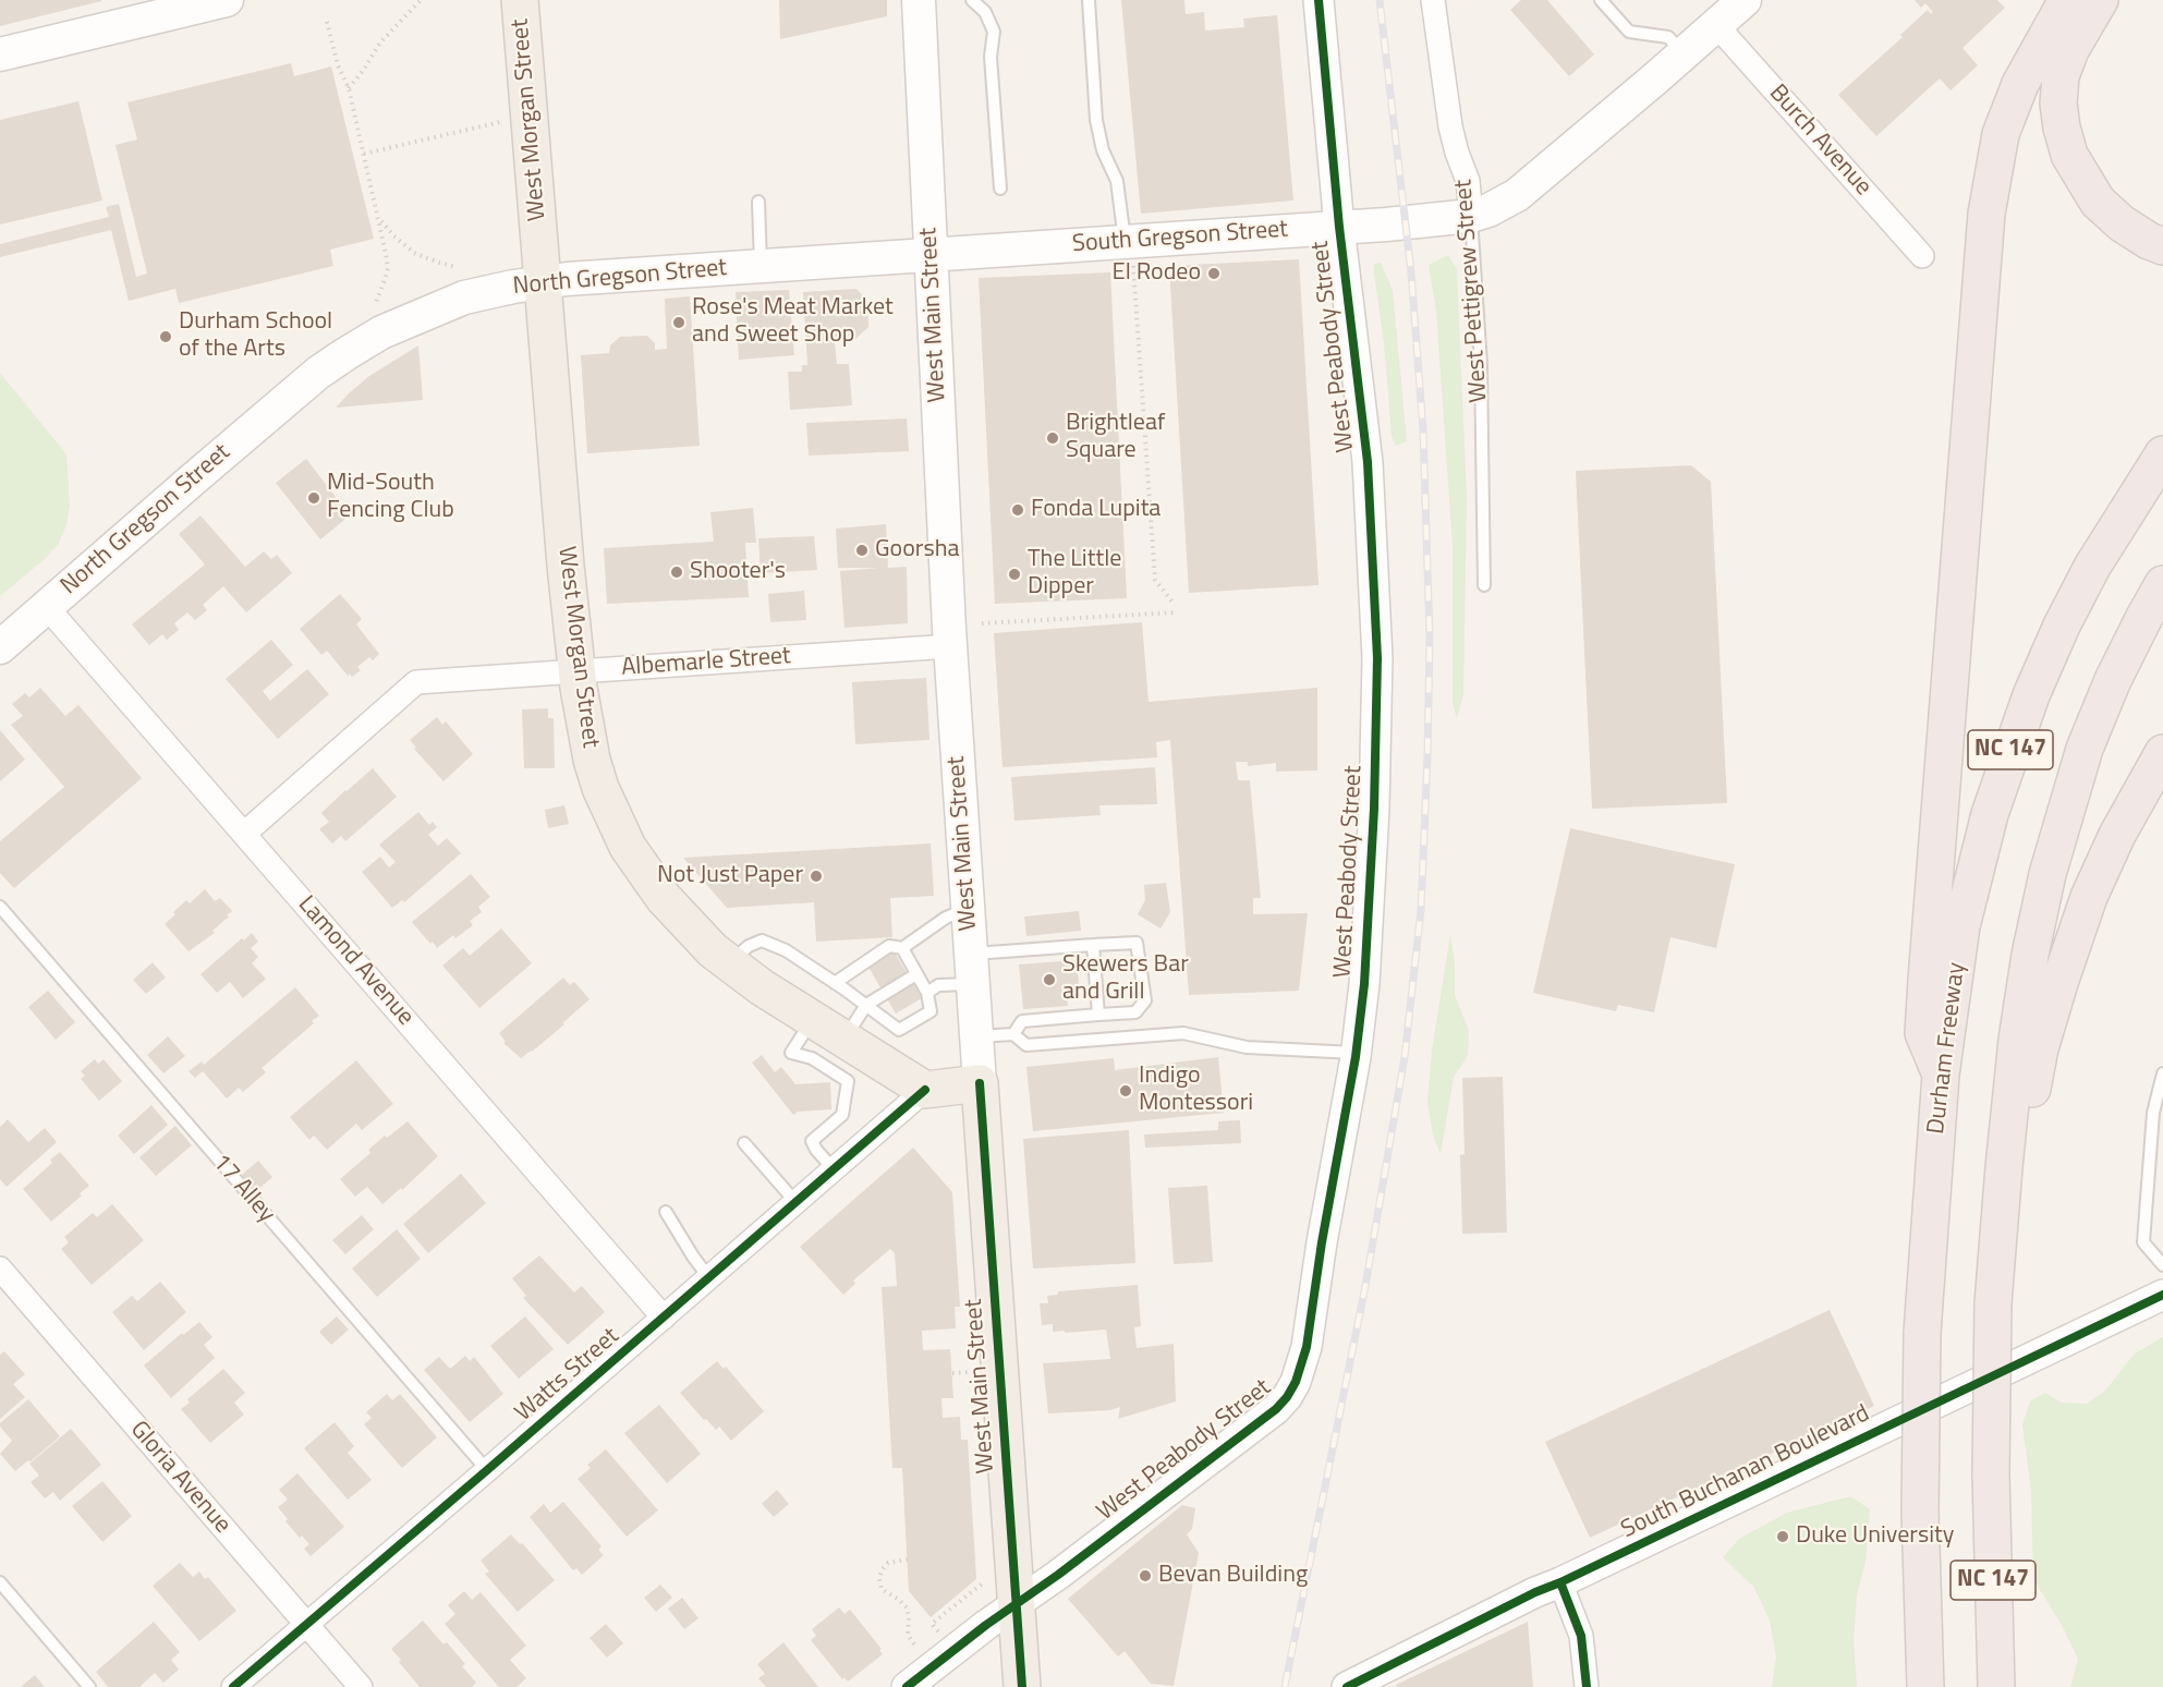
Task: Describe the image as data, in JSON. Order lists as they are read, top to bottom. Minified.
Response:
{"streets":{"highway":["NC 147","Durham Freeway"],"main road":["West Morgan Street","South Gregson Street","North Gregson Street","West Main Street"],"street":["Burch Avenue","West Pettigrew Street","West Peabody Street","Albemarle Street","Lamond Avenue","Watts Street","South Buchanan Boulevard","Gloria Avenue"],"lane":["17 Alley"]},"crossings":[["West Morgan Street","North Gregson Street"],["West Morgan Street","Albemarle Street"],["West Morgan Street","Watts Street"],["Burch Avenue","South Gregson Street"],["South Gregson Street","North Gregson Street"],["South Gregson Street","West Pettigrew Street"],["South Gregson Street","West Main Street"],["South Gregson Street","West Peabody Street"],["North Gregson Street","West Main Street"],["North Gregson Street","Lamond Avenue"],["West Main Street","West Peabody Street"],["West Main Street","Albemarle Street"],["Albemarle Street","Lamond Avenue"],["Lamond Avenue","Watts Street"],["17 Alley","Watts Street"],["Watts Street","Gloria Avenue"]],"places":["El Rodeo","Rose's Meat Market and Sweet Shop","Durham School of the Arts","Brightleaf Square","Mid-South Fencing Club","Fonda Lupita","Goorsha","Shooter's","The Little Dipper","Not Just Paper","Skewers Bar and Grill","Indigo Montessori","Duke University","Bevan Building"]}
